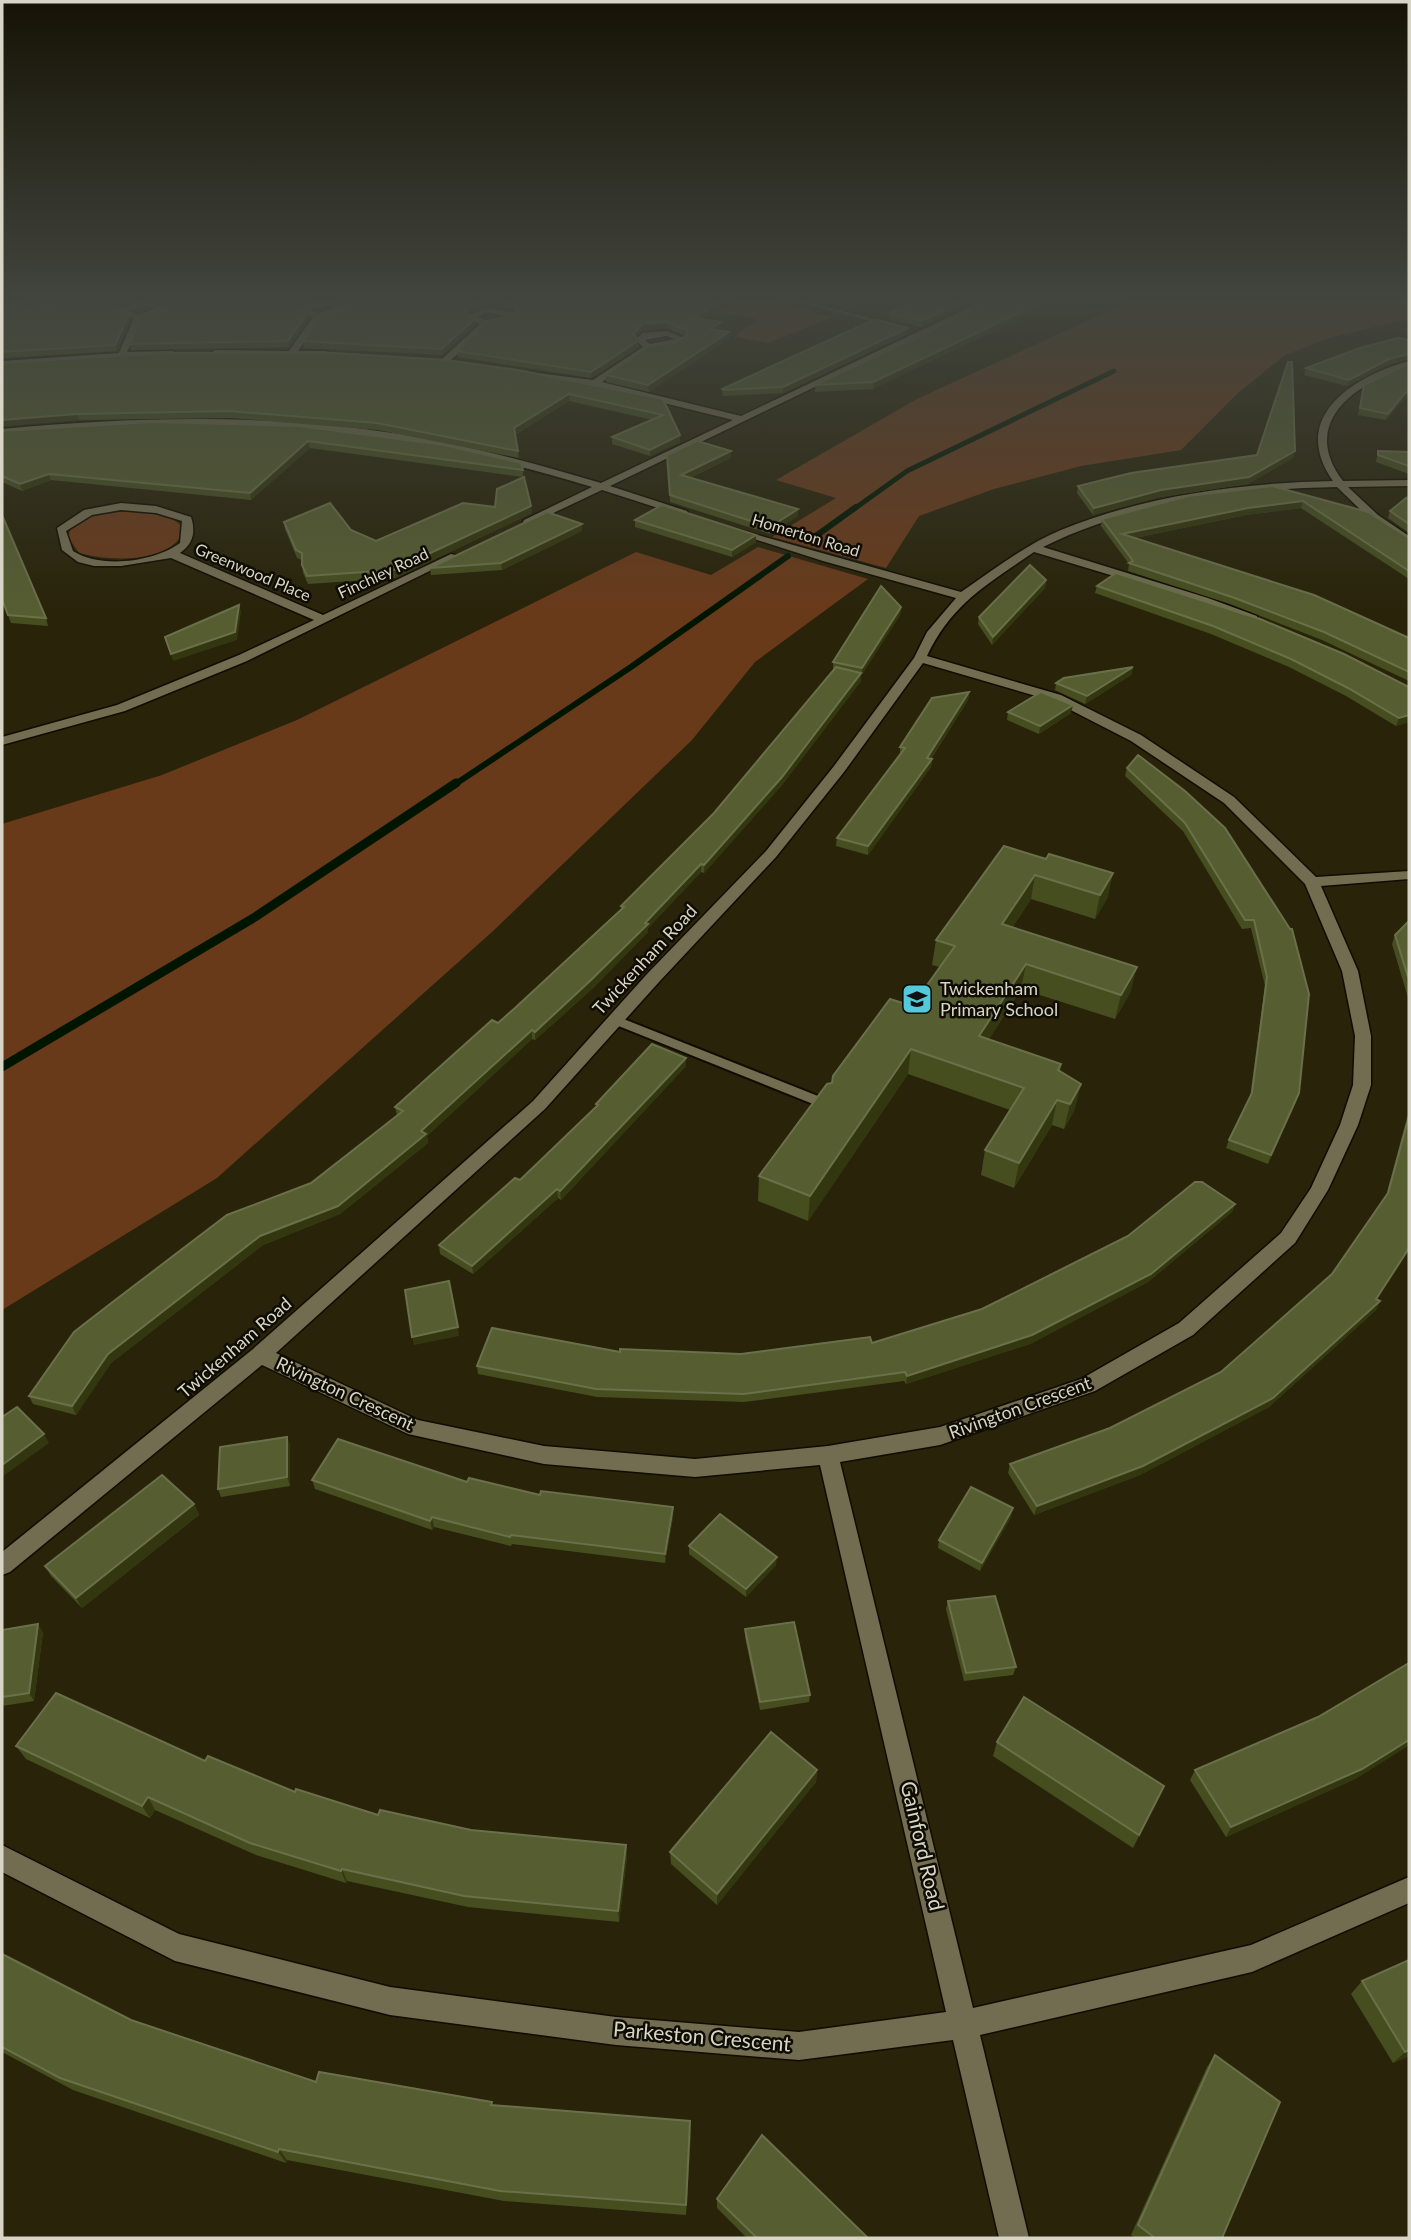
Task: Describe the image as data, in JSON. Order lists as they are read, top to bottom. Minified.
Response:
{"streets":{"street":["Homerton Road","Greenwood Place","Finchley Road","Twickenham Road","Rivington Crescent","Gainford Road","Parkeston Crescent"]},"crossings":[["Homerton Road","Twickenham Road"],["Greenwood Place","Finchley Road"],["Twickenham Road","Rivington Crescent"],["Rivington Crescent","Gainford Road"],["Gainford Road","Parkeston Crescent"]],"places":{"school or university":["Twickenham Primary School"]}}
